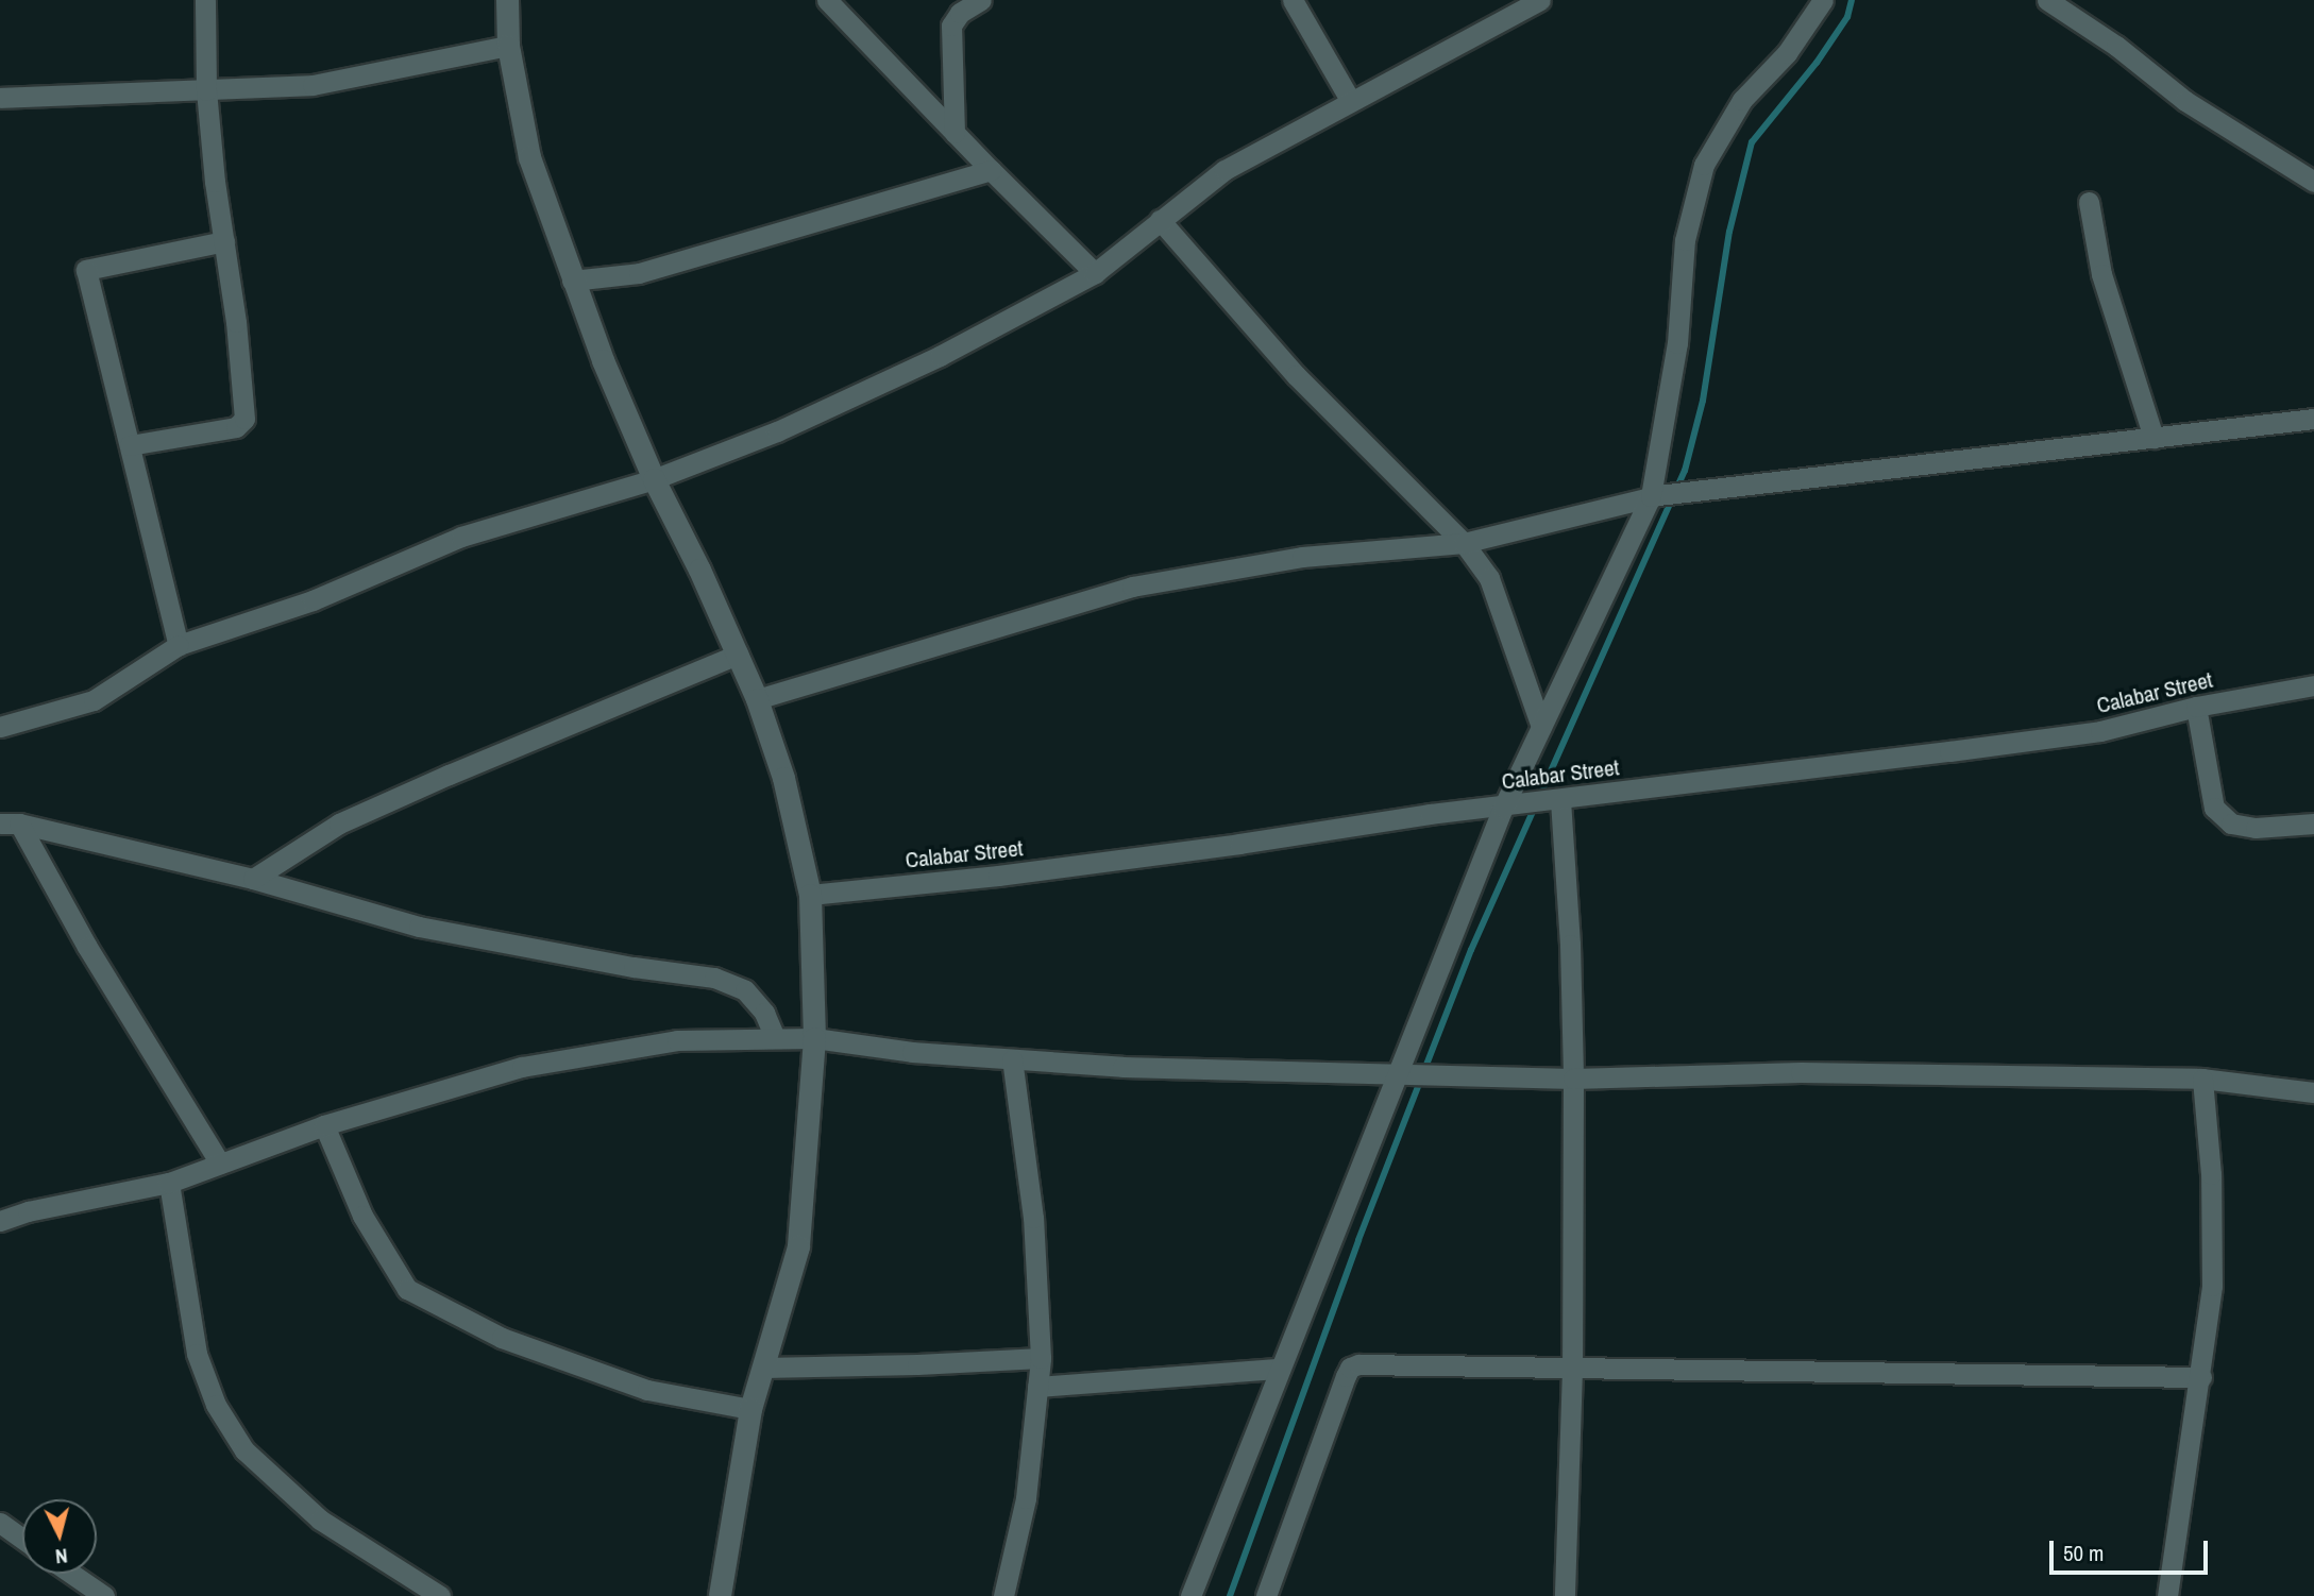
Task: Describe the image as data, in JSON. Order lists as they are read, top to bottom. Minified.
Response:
{"streets":{"street":["Calabar Street"]},"scale_bar":"50 m","north":"bottom"}
